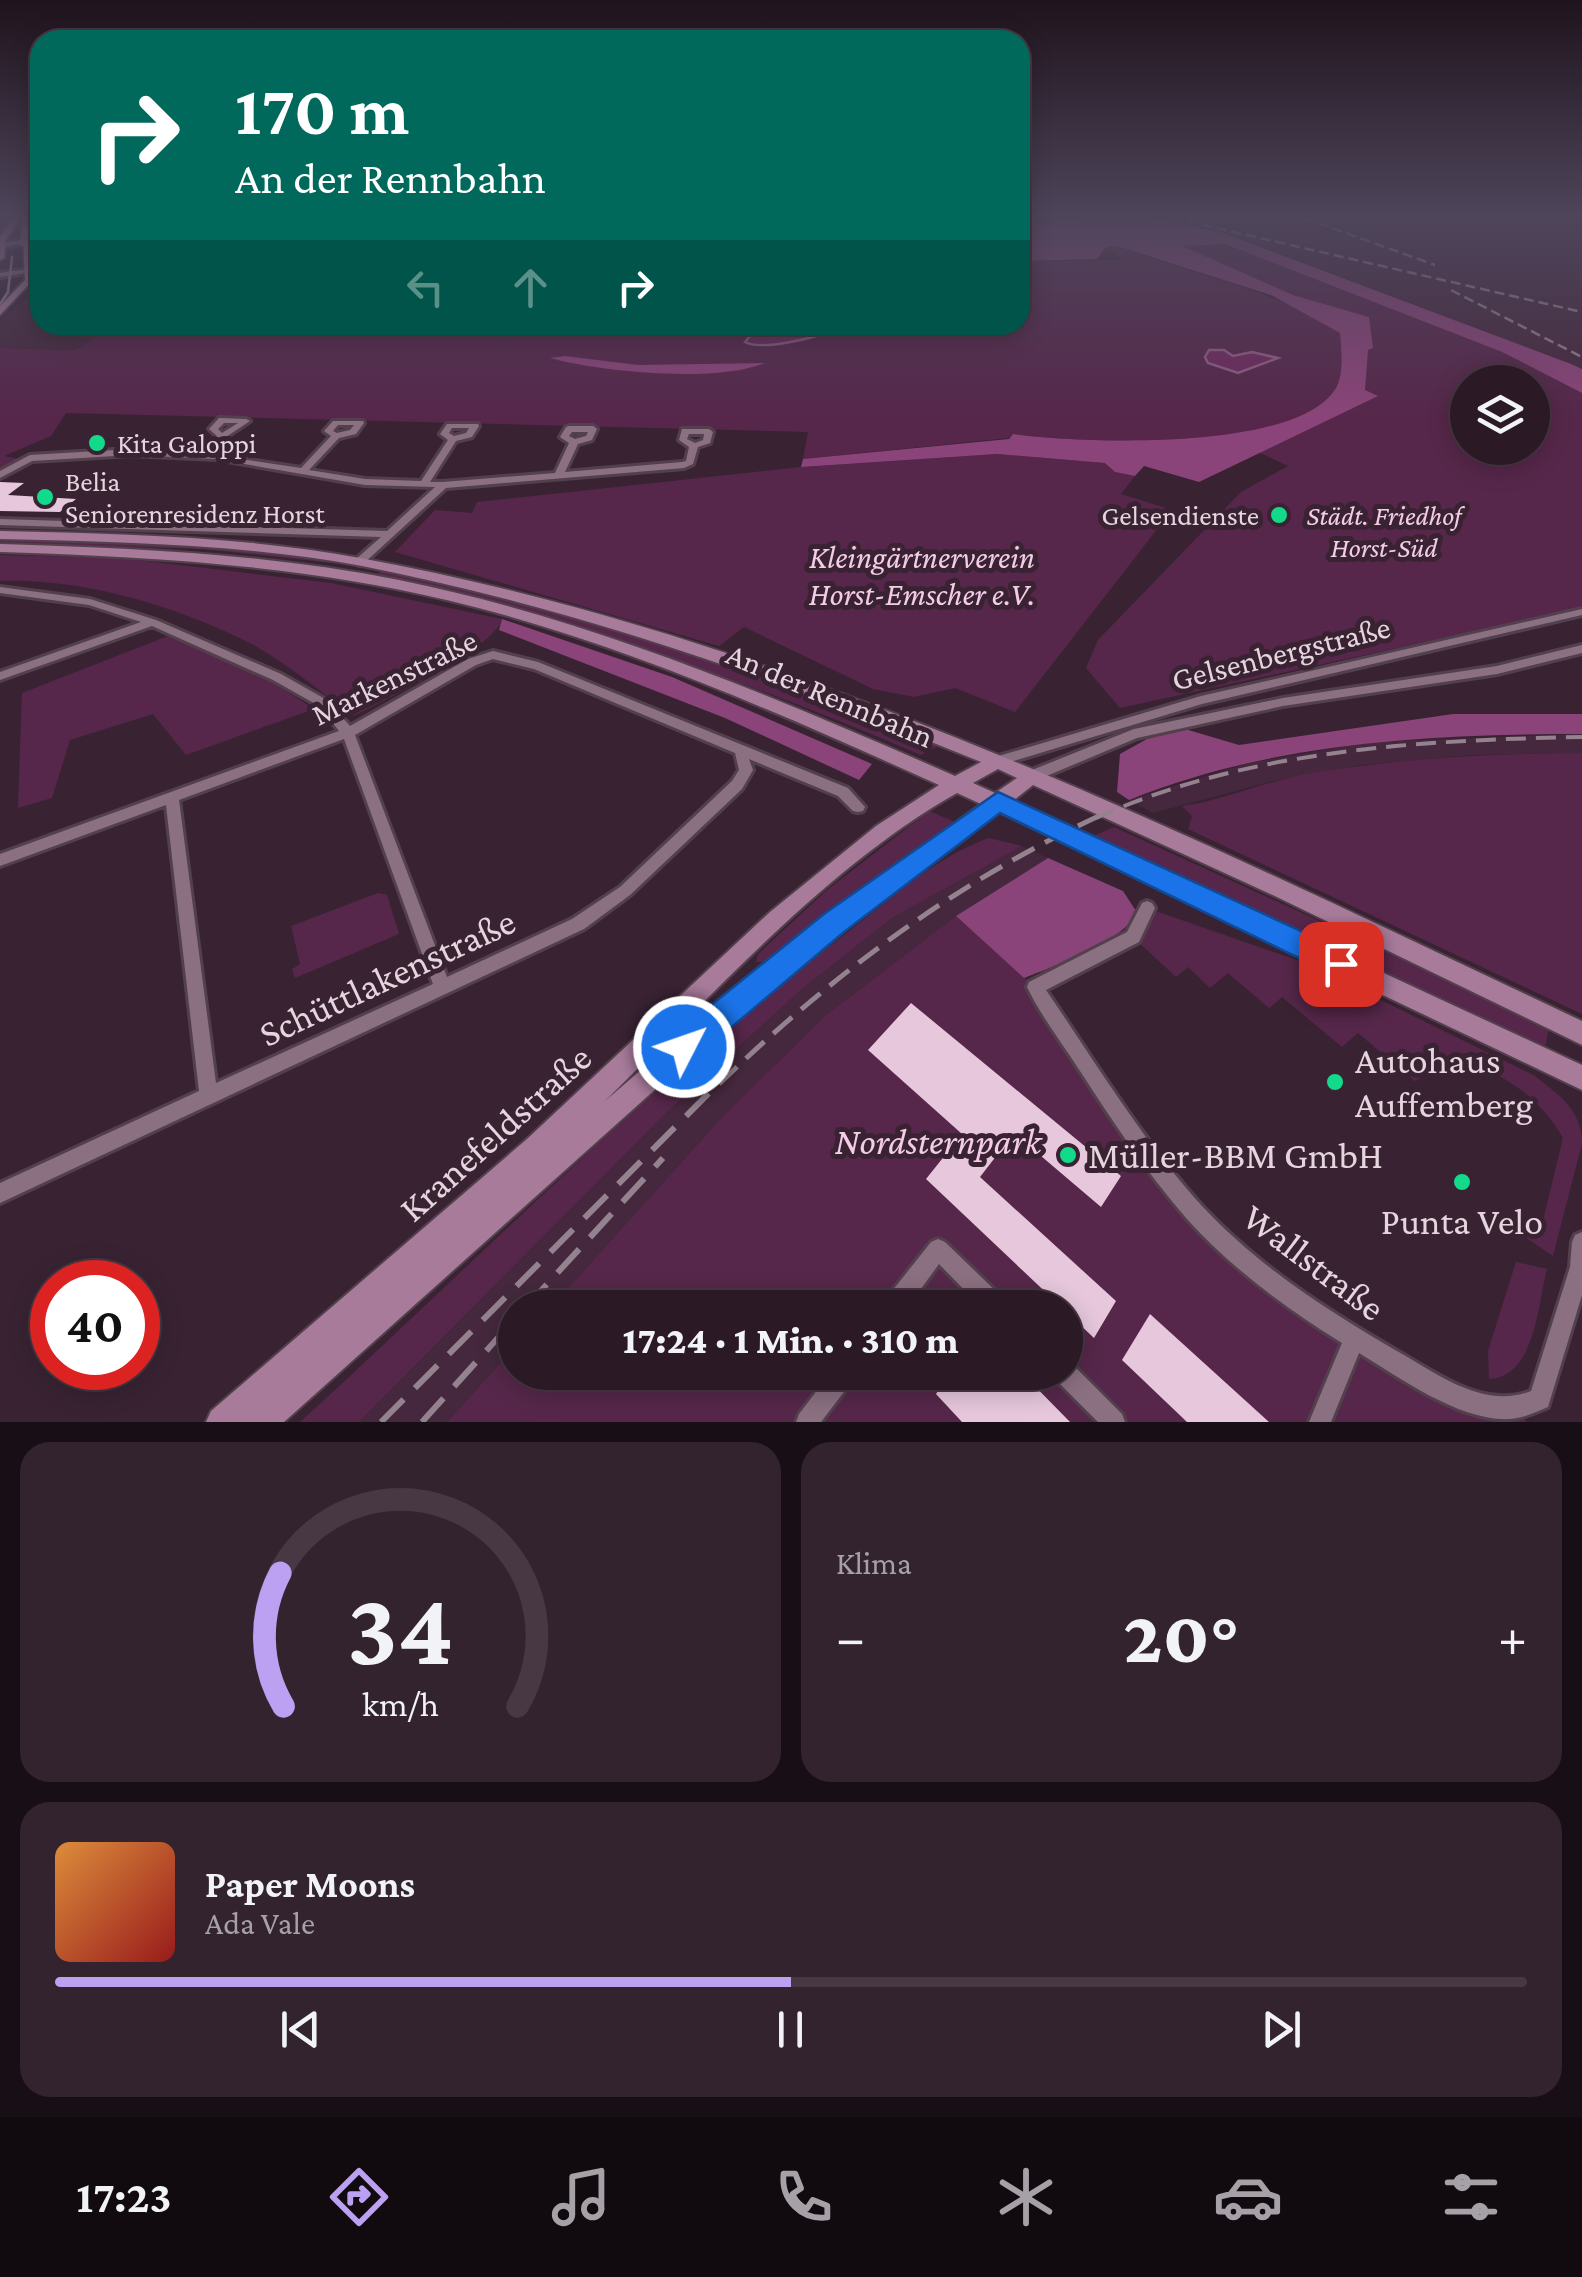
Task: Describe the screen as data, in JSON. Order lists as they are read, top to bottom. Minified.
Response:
{"streets":{"main road":["An der Rennbahn","Kranefeldstraße"],"street":["Gelsenbergstraße","Markenstraße","Schüttlakenstraße","Wallstraße"]},"crossings":[["Gelsenbergstraße","An der Rennbahn"],["Gelsenbergstraße","Kranefeldstraße"],["Markenstraße","Schüttlakenstraße"],["An der Rennbahn","Kranefeldstraße"]],"parks":["Städt. Friedhof Horst-Süd","Kleingärtnerverein Horst-Emscher e.V.","Nordsternpark"],"places":["Kita Galoppi","Belia Seniorenresidenz Horst","Gelsendienste","Autohaus Auffemberg","Müller-BBM GmbH","Punta Velo"],"page":{"turn":["170 m","An der Rennbahn"],"limit":"40","trip":"17:24 · 1 Min. · 310 m","tile":"Klima","heat":["−","20°","+"],"song":["Paper Moons","Ada Vale"],"tabs":"17:23","gauge":["34","km/h"]}}
